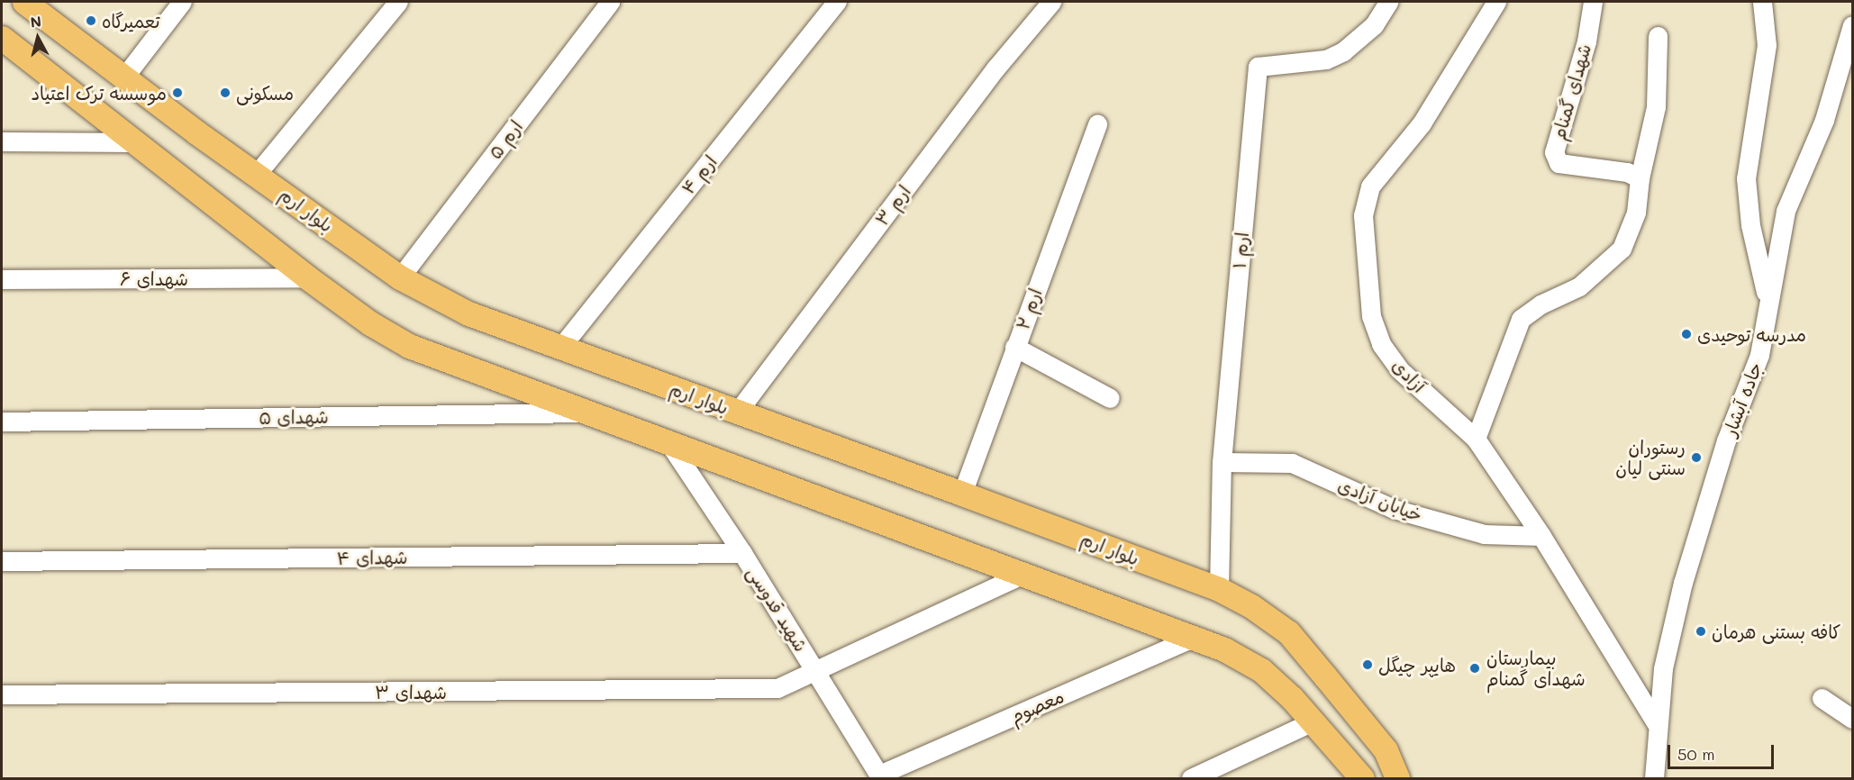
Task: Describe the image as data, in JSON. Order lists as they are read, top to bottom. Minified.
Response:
{"streets":{"main road":["بلوار ارم"],"street":["شهدای گمنام","ارم ۵","ارم ۴","ارم ۳","ارم ۱","شهدای ۶","ارم ۲","آزادی","جاده آبشار","شهدای ۵","خیابان آزادی","شهدای ۴","شهید قدوسی","شهدای ۳","معصوم"]},"crossings":[["ارم ۵","بلوار ارم"],["ارم ۴","بلوار ارم"],["ارم ۳","بلوار ارم"],["بلوار ارم","ارم ۱"],["بلوار ارم","ارم ۲"],["ارم ۱","خیابان آزادی"],["آزادی","جاده آبشار"],["آزادی","خیابان آزادی"],["شهدای ۴","شهید قدوسی"],["شهید قدوسی","شهدای ۳"],["شهید قدوسی","معصوم"]],"places":["تعمیرگاه","موسسه ترک اعتیاد","مسکونی","مدرسه توحیدی","رستوران سنتی لیان","کافه بستنی هرمان","هایپر چیگل","بیمارستان شهدای گمنام"],"scale_bar":"50 m","north":"top"}
